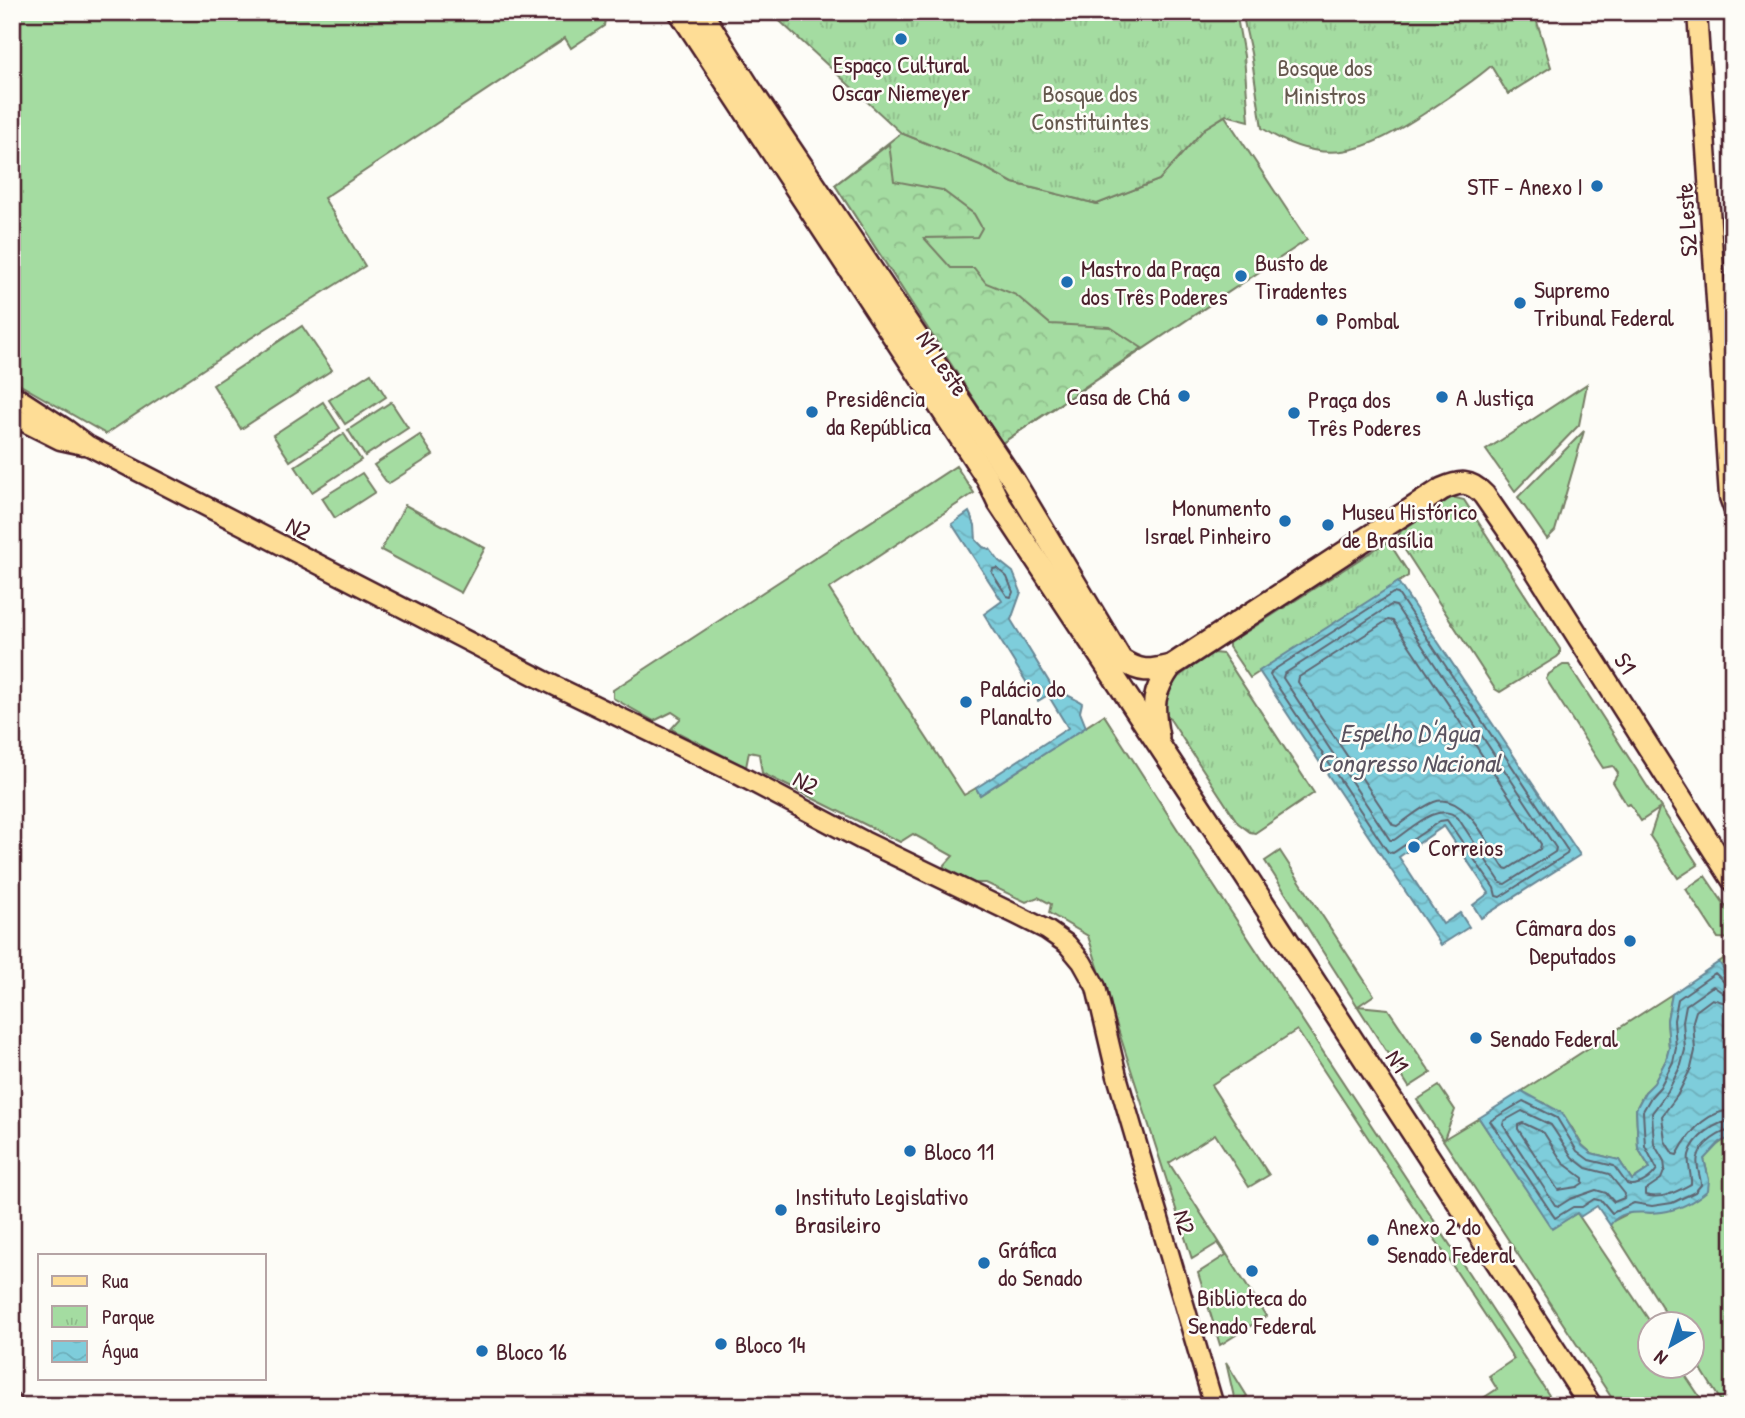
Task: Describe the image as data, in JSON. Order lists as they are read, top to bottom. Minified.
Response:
{"streets":{"highway":["N1 Leste","S1","N1"],"main road":["S2 Leste","N2"]},"crossings":[["N1 Leste","S1"],["N1 Leste","N1"]],"water":["Espelho D'Agua Congresso Nacional"],"parks":["Bosque dos Ministros","Bosque dos Constituintes"],"places":["Espaço Cultural Oscar Niemeyer","STF - Anexo I","Busto de Tiradentes","Mastro da Praça dos Três Poderes","Supremo Tribunal Federal","Pombal","Casa de Chá","A Justiça","Presidência da República","Praça dos Três Poderes","Monumento Israel Pinheiro","Museu Histórico de Brasília","Palácio do Planalto","Correios","Câmara dos Deputados","Senado Federal","Bloco 11","Instituto Legislativo Brasileiro","Anexo 2 do Senado Federal","Gráfica do Senado","Biblioteca do Senado Federal","Bloco 14","Bloco 16"],"legend":["Rua","Parque","Água"],"north":"bottom left"}
